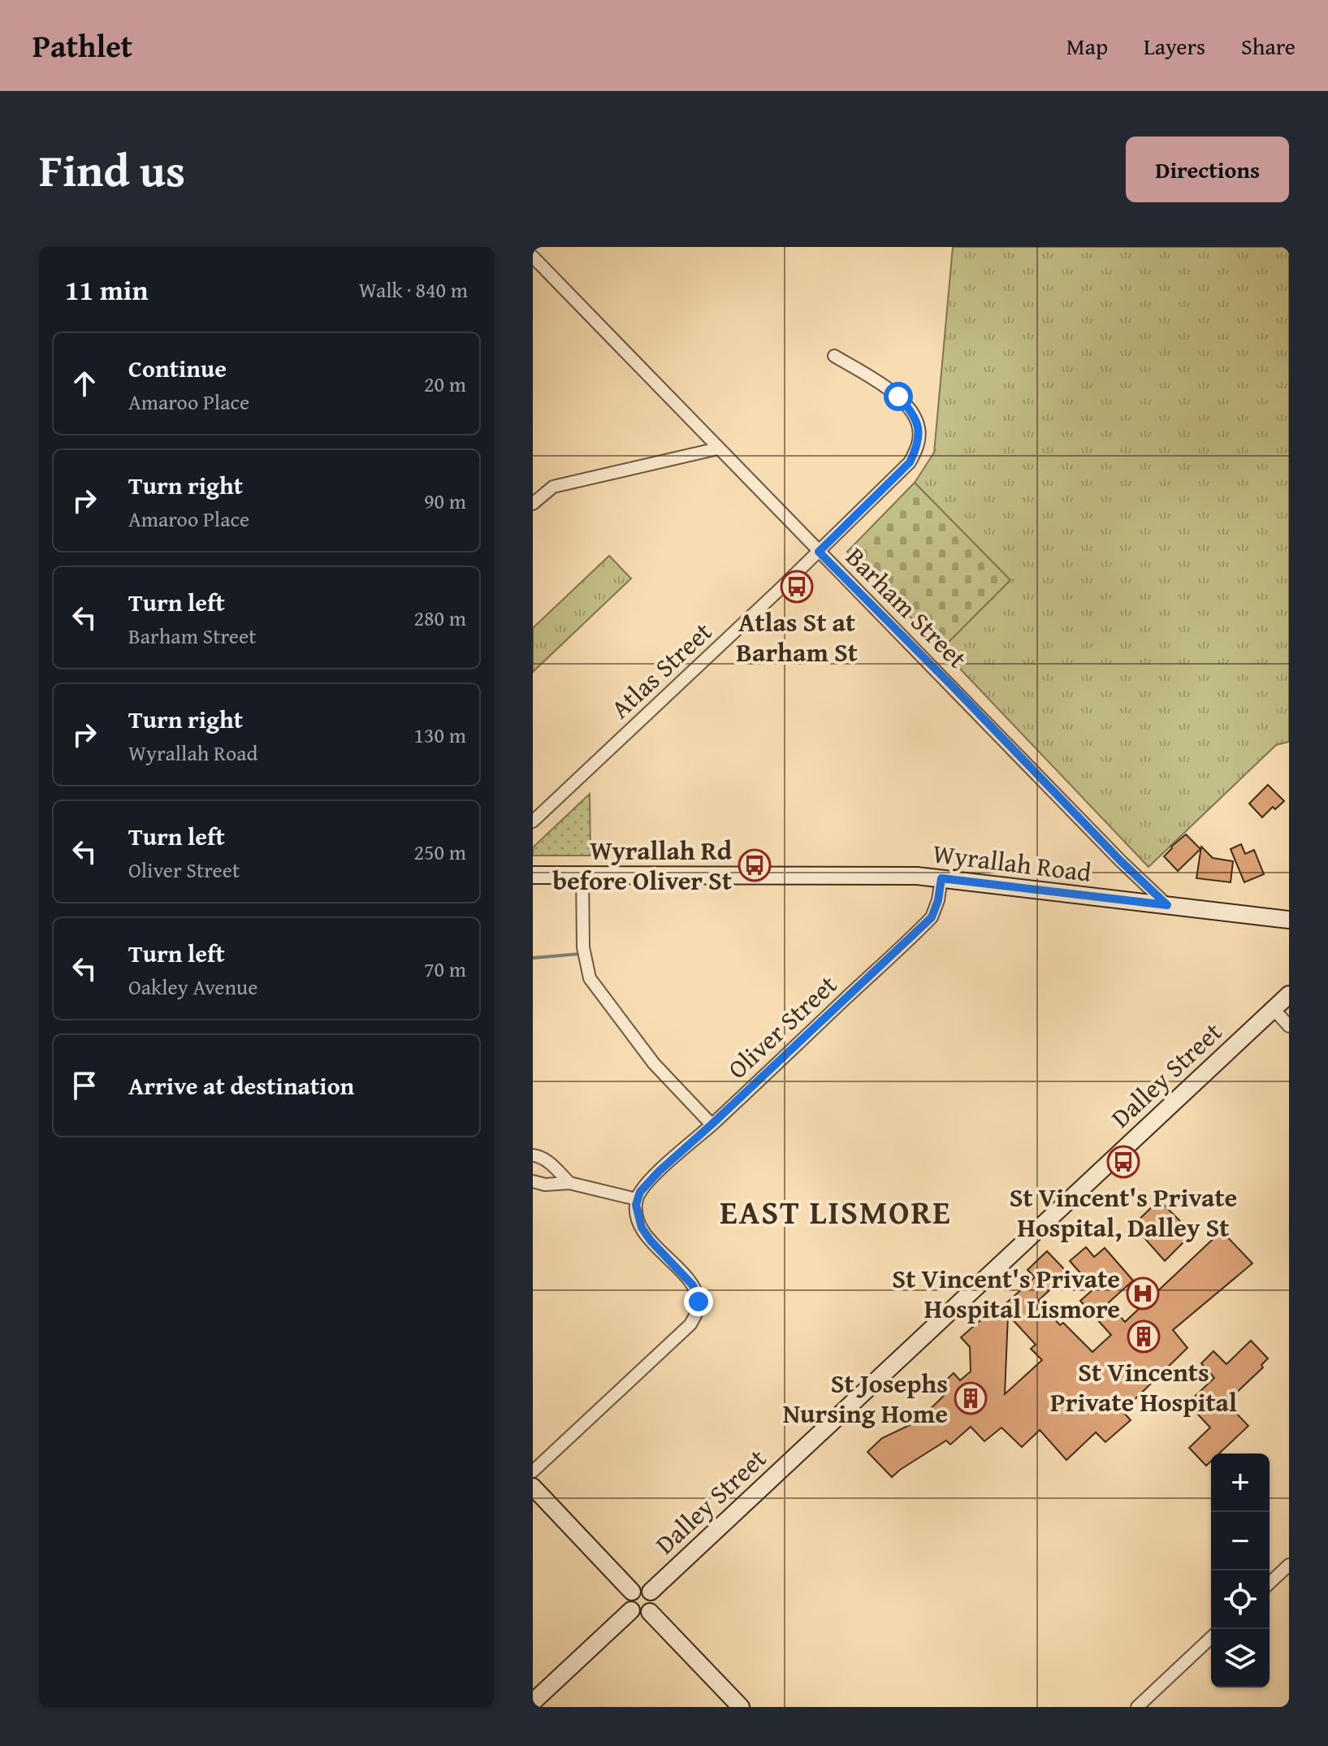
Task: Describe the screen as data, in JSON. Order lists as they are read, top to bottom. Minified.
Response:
{"streets":{"street":["Barham Street","Atlas Street","Wyrallah Road","Oliver Street","Dalley Street"]},"crossings":[["Barham Street","Atlas Street"],["Barham Street","Wyrallah Road"],["Wyrallah Road","Oliver Street"]],"districts":["EAST LISMORE"],"places":{"bus stop":["Atlas St at Barham St","Wyrallah Rd before Oliver St","St Vincent's Private Hospital, Dalley St"],"hospital":["St Vincent's Private Hospital Lismore"],"building":["St Vincents Private Hospital","St Josephs Nursing Home"]},"page":{"header":"Pathlet","nav":["Map","Layers","Share"],"title":"Find us","buttons":"Directions","heading":["11 min","Walk · 840 m"],"list":[["Continue","Amaroo Place","20 m"],["Turn right","Amaroo Place","90 m"],["Turn left","Barham Street","280 m"],["Turn right","Wyrallah Road","130 m"],["Turn left","Oliver Street","250 m"],["Turn left","Oakley Avenue","70 m"],"Arrive at destination"],"map_buttons":["+","−"]}}
